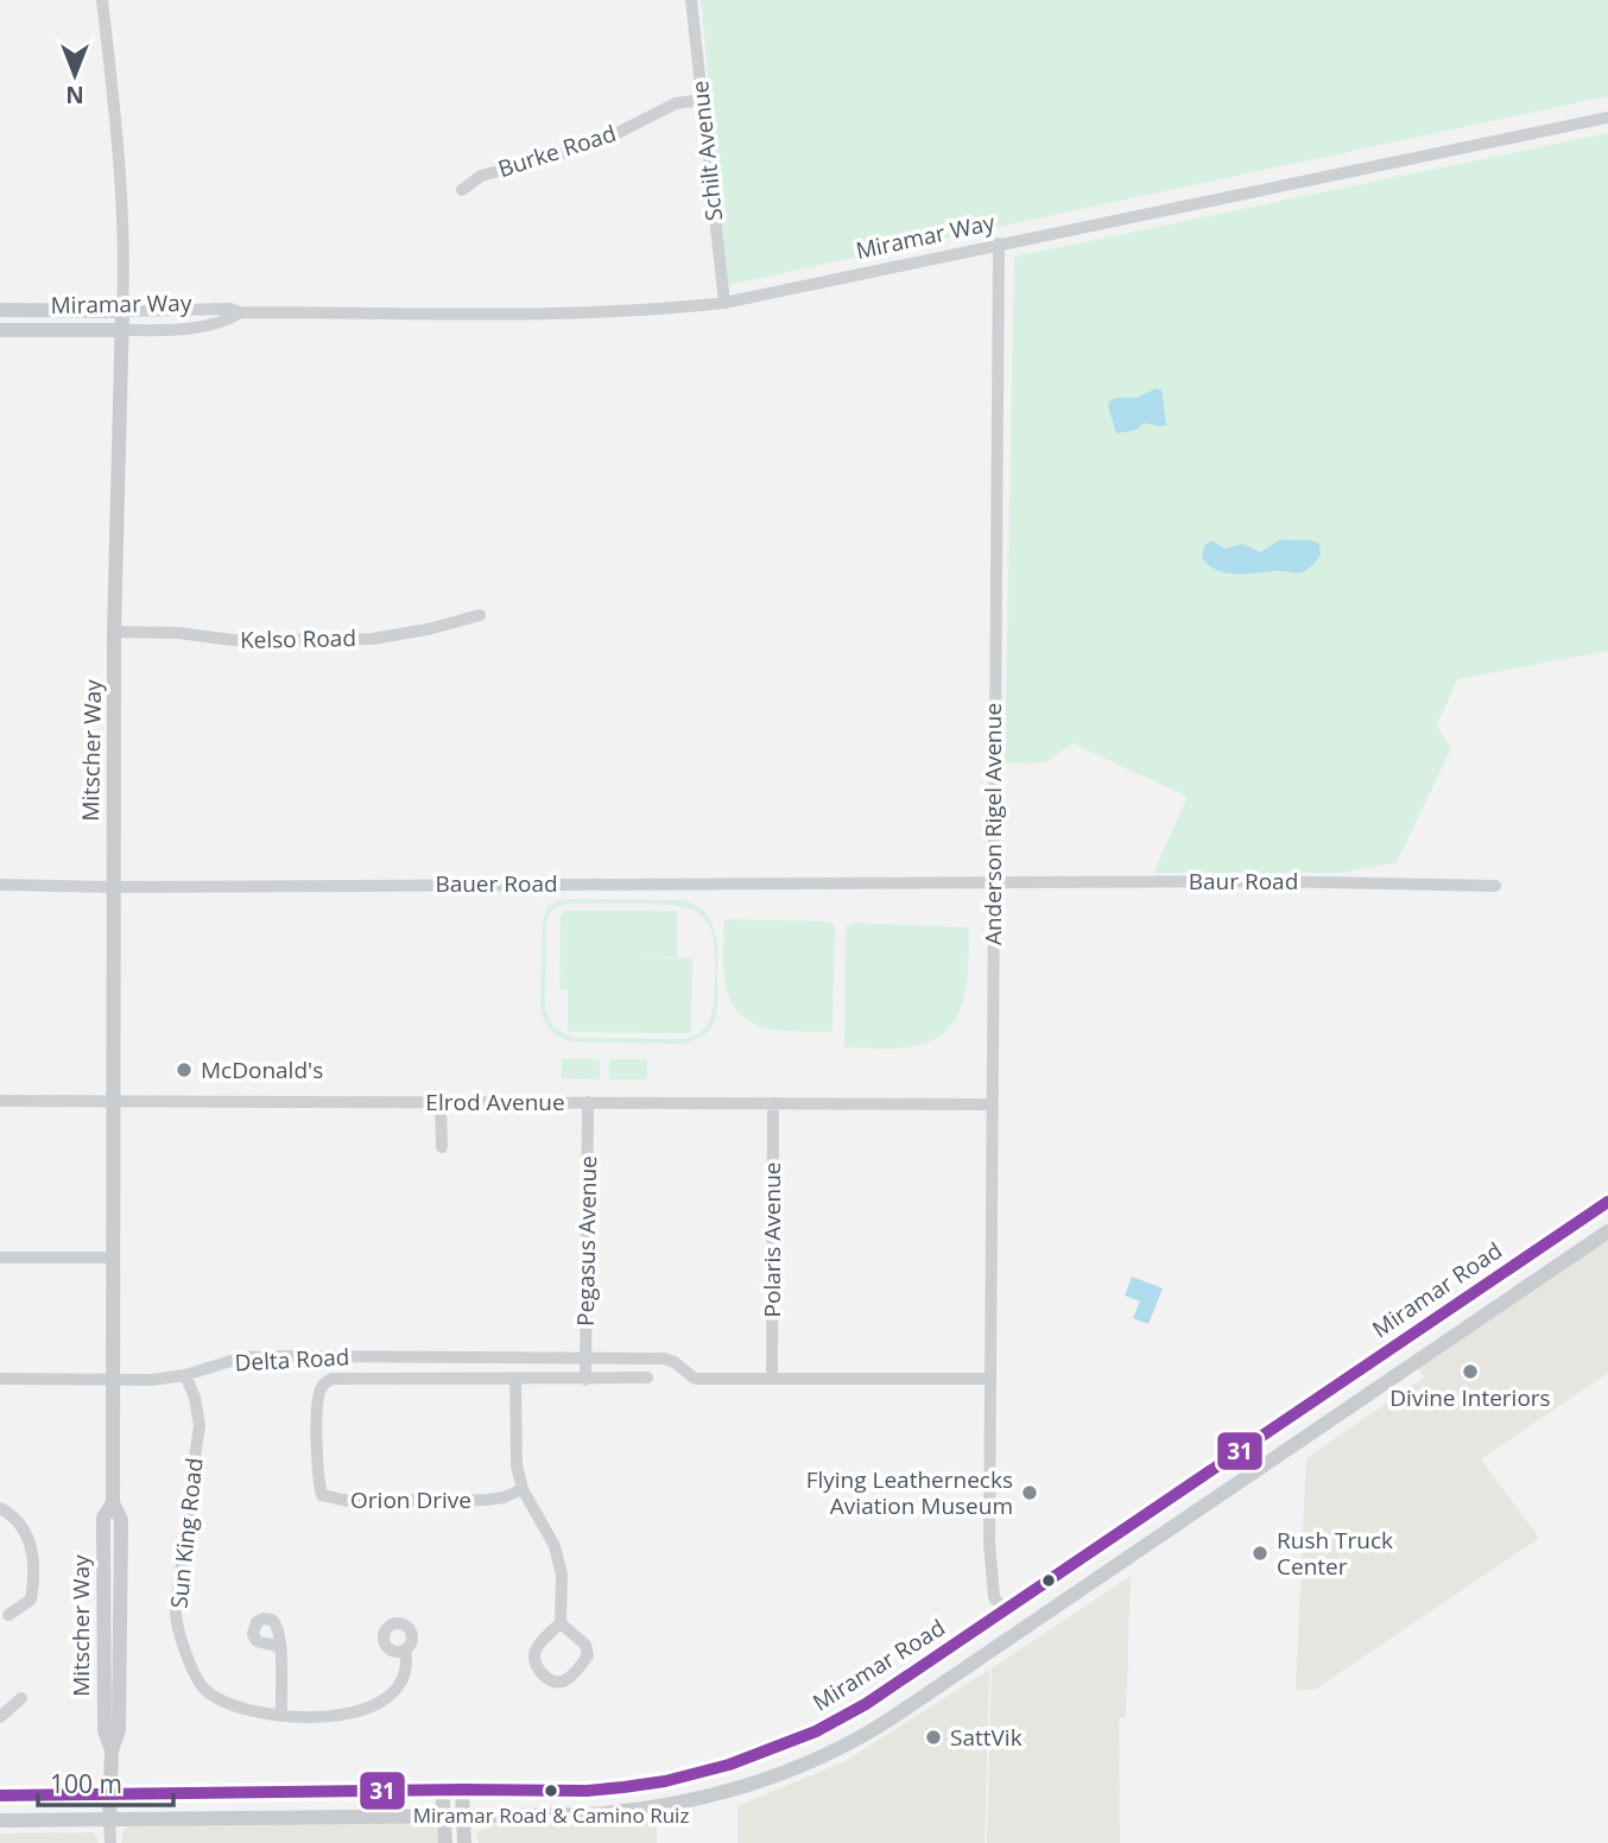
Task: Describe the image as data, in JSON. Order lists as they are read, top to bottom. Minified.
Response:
{"streets":{"main road":["Miramar Way","Mitscher Way","Miramar Road"],"street":["Burke Road","Schilt Avenue","Kelso Road","Anderson Rigel Avenue","Baur Road","Bauer Road","Elrod Avenue","Polaris Avenue","Pegasus Avenue","Delta Road","Orion Drive","Sun King Road"]},"crossings":[["Burke Road","Schilt Avenue"],["Schilt Avenue","Miramar Way"],["Miramar Way","Mitscher Way"],["Miramar Way","Anderson Rigel Avenue"],["Kelso Road","Mitscher Way"],["Mitscher Way","Bauer Road"],["Mitscher Way","Elrod Avenue"],["Mitscher Way","Miramar Road"],["Mitscher Way","Delta Road"],["Anderson Rigel Avenue","Baur Road"],["Anderson Rigel Avenue","Bauer Road"],["Anderson Rigel Avenue","Elrod Avenue"],["Anderson Rigel Avenue","Miramar Road"],["Baur Road","Bauer Road"],["Elrod Avenue","Polaris Avenue"],["Elrod Avenue","Pegasus Avenue"],["Polaris Avenue","Delta Road"],["Pegasus Avenue","Delta Road"],["Delta Road","Orion Drive"],["Delta Road","Sun King Road"]],"places":["McDonald's","Divine Interiors","Flying Leathernecks Aviation Museum","Rush Truck Center","SattVik","Miramar Road & Camino Ruiz"],"lines":["transit line 31"],"scale_bar":"100 m","north":"bottom"}
